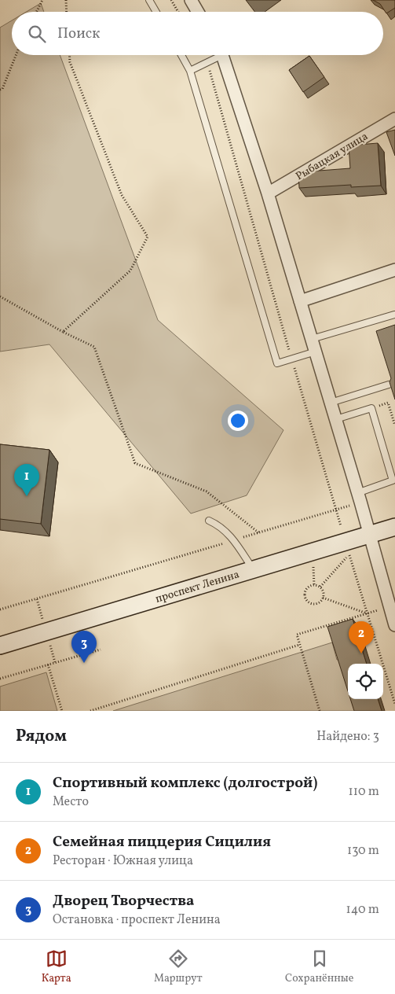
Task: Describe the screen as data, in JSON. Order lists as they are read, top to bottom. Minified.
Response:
{"streets":{"street":["Рыбацкая улица","проспект Ленина"]},"page":{"search":"Поиск","pins":["1","2","3"],"heading":["Рядом","Найдено: 3"],"list":[{"mark":"1","name":"Спортивный комплекс (долгострой)","note":"Место","value":"110 m"},{"mark":"2","name":"Семейная пиццерия Сицилия","note":"Ресторан · Южная улица","value":"130 m"},{"mark":"3","name":"Дворец Творчества","note":"Остановка · проспект Ленина","value":"140 m"}],"nav":["Карта","Маршрут","Сохранённые"]}}
